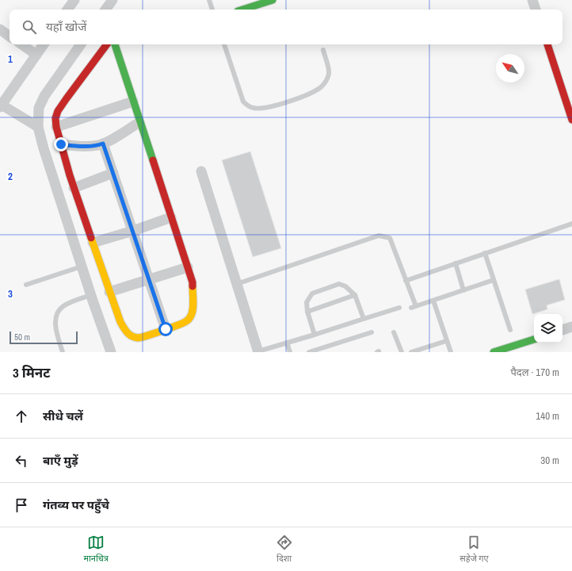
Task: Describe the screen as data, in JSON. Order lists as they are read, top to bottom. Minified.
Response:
{"scale_bar":"50 m","north":"top left","page":{"search":"यहाँ खोजें","scale":"50 m","heading":["3 मिनट","पैदल · 170 m"],"list":[["सीधे चलें","140 m"],["बाएँ मुड़ें","30 m"],"गंतव्य पर पहुँचे"],"nav":["मानचित्र","दिशा","सहेजे गए"]},"grid":{"rows":["1","2","3"]}}
